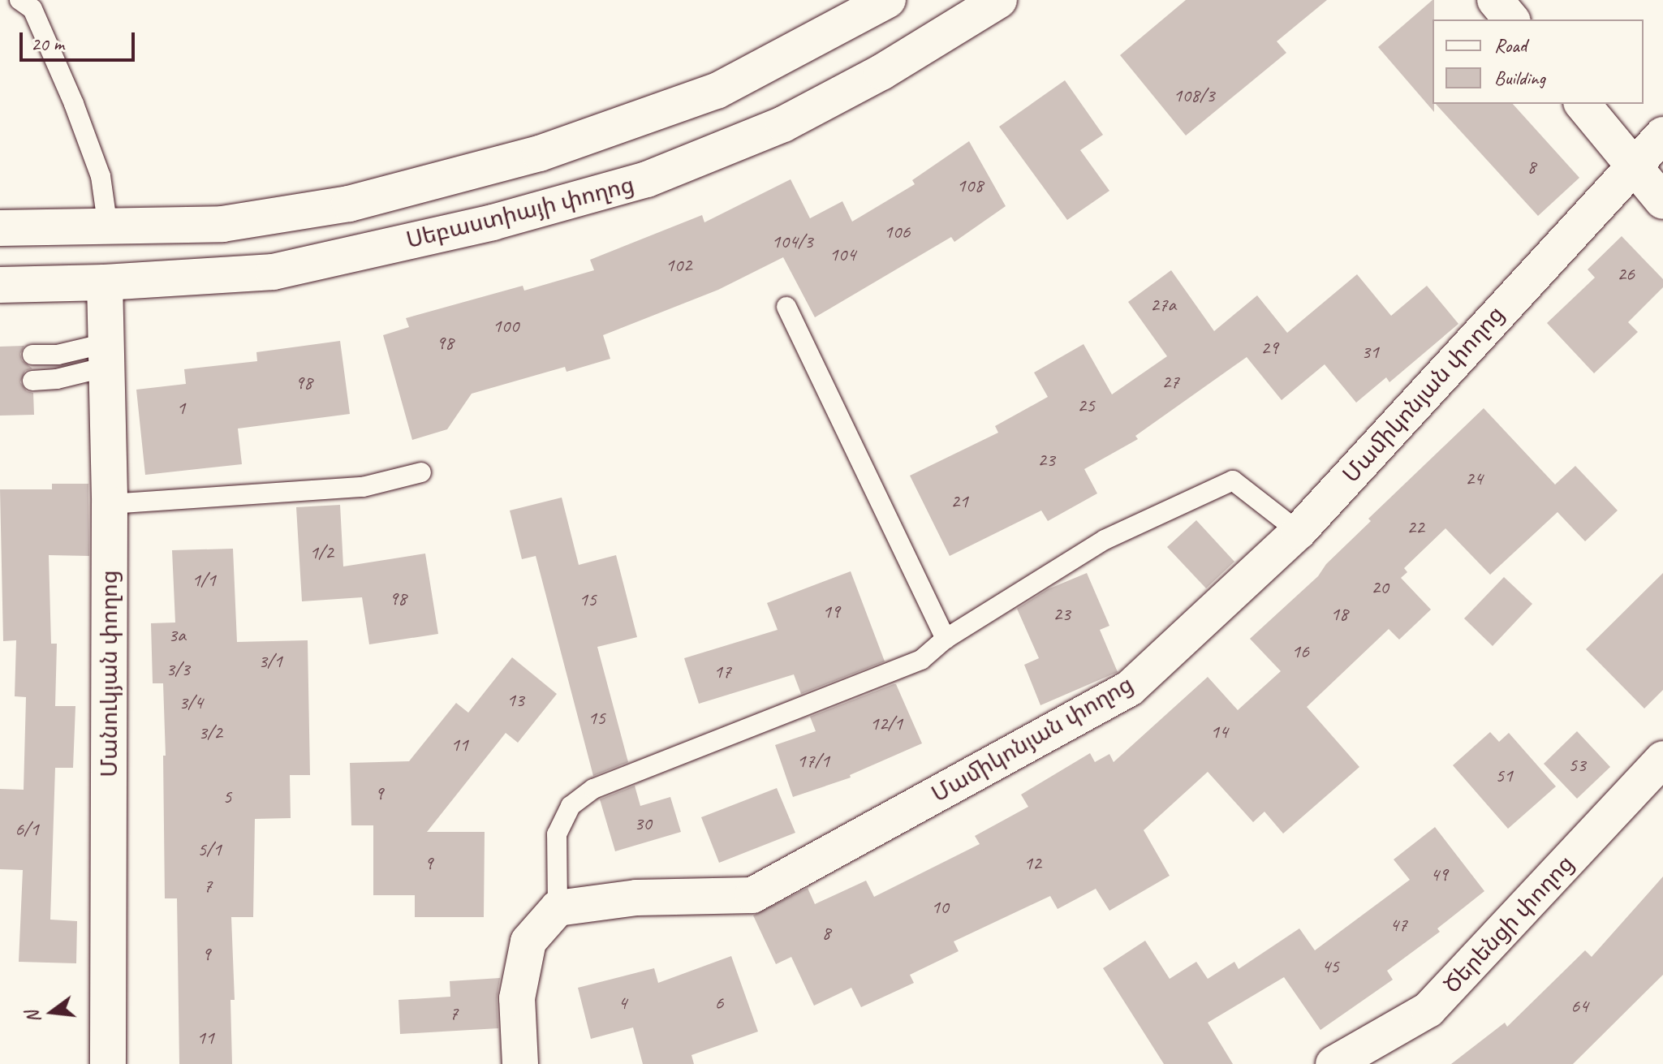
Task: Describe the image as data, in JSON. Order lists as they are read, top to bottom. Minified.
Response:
{"streets":{"street":["Սեբաստիայի փողոց","Մամիկոնյան փողոց","Մանուկյան փողոց","Ծերենցի փողոց"]},"crossings":[["Սեբաստիայի փողոց","Մանուկյան փողոց"]],"house_numbers":["108/3","8","108","106","104/3","104","102","26","27a","100","98","29","31","27","98","25","1","23","24","21","22","1/2","1/1","20","98","15","19","23","18","3a","16","3/1","3/3","17","13","3/4","15","12/1","14","3/2","11","17/1","53","51","9","5","30","6/1","5/1","9","12","49","7","10","47","8","9","45","4","6","64","7","11"],"legend":["Road","Building"],"scale_bar":"20 m","north":"left"}
